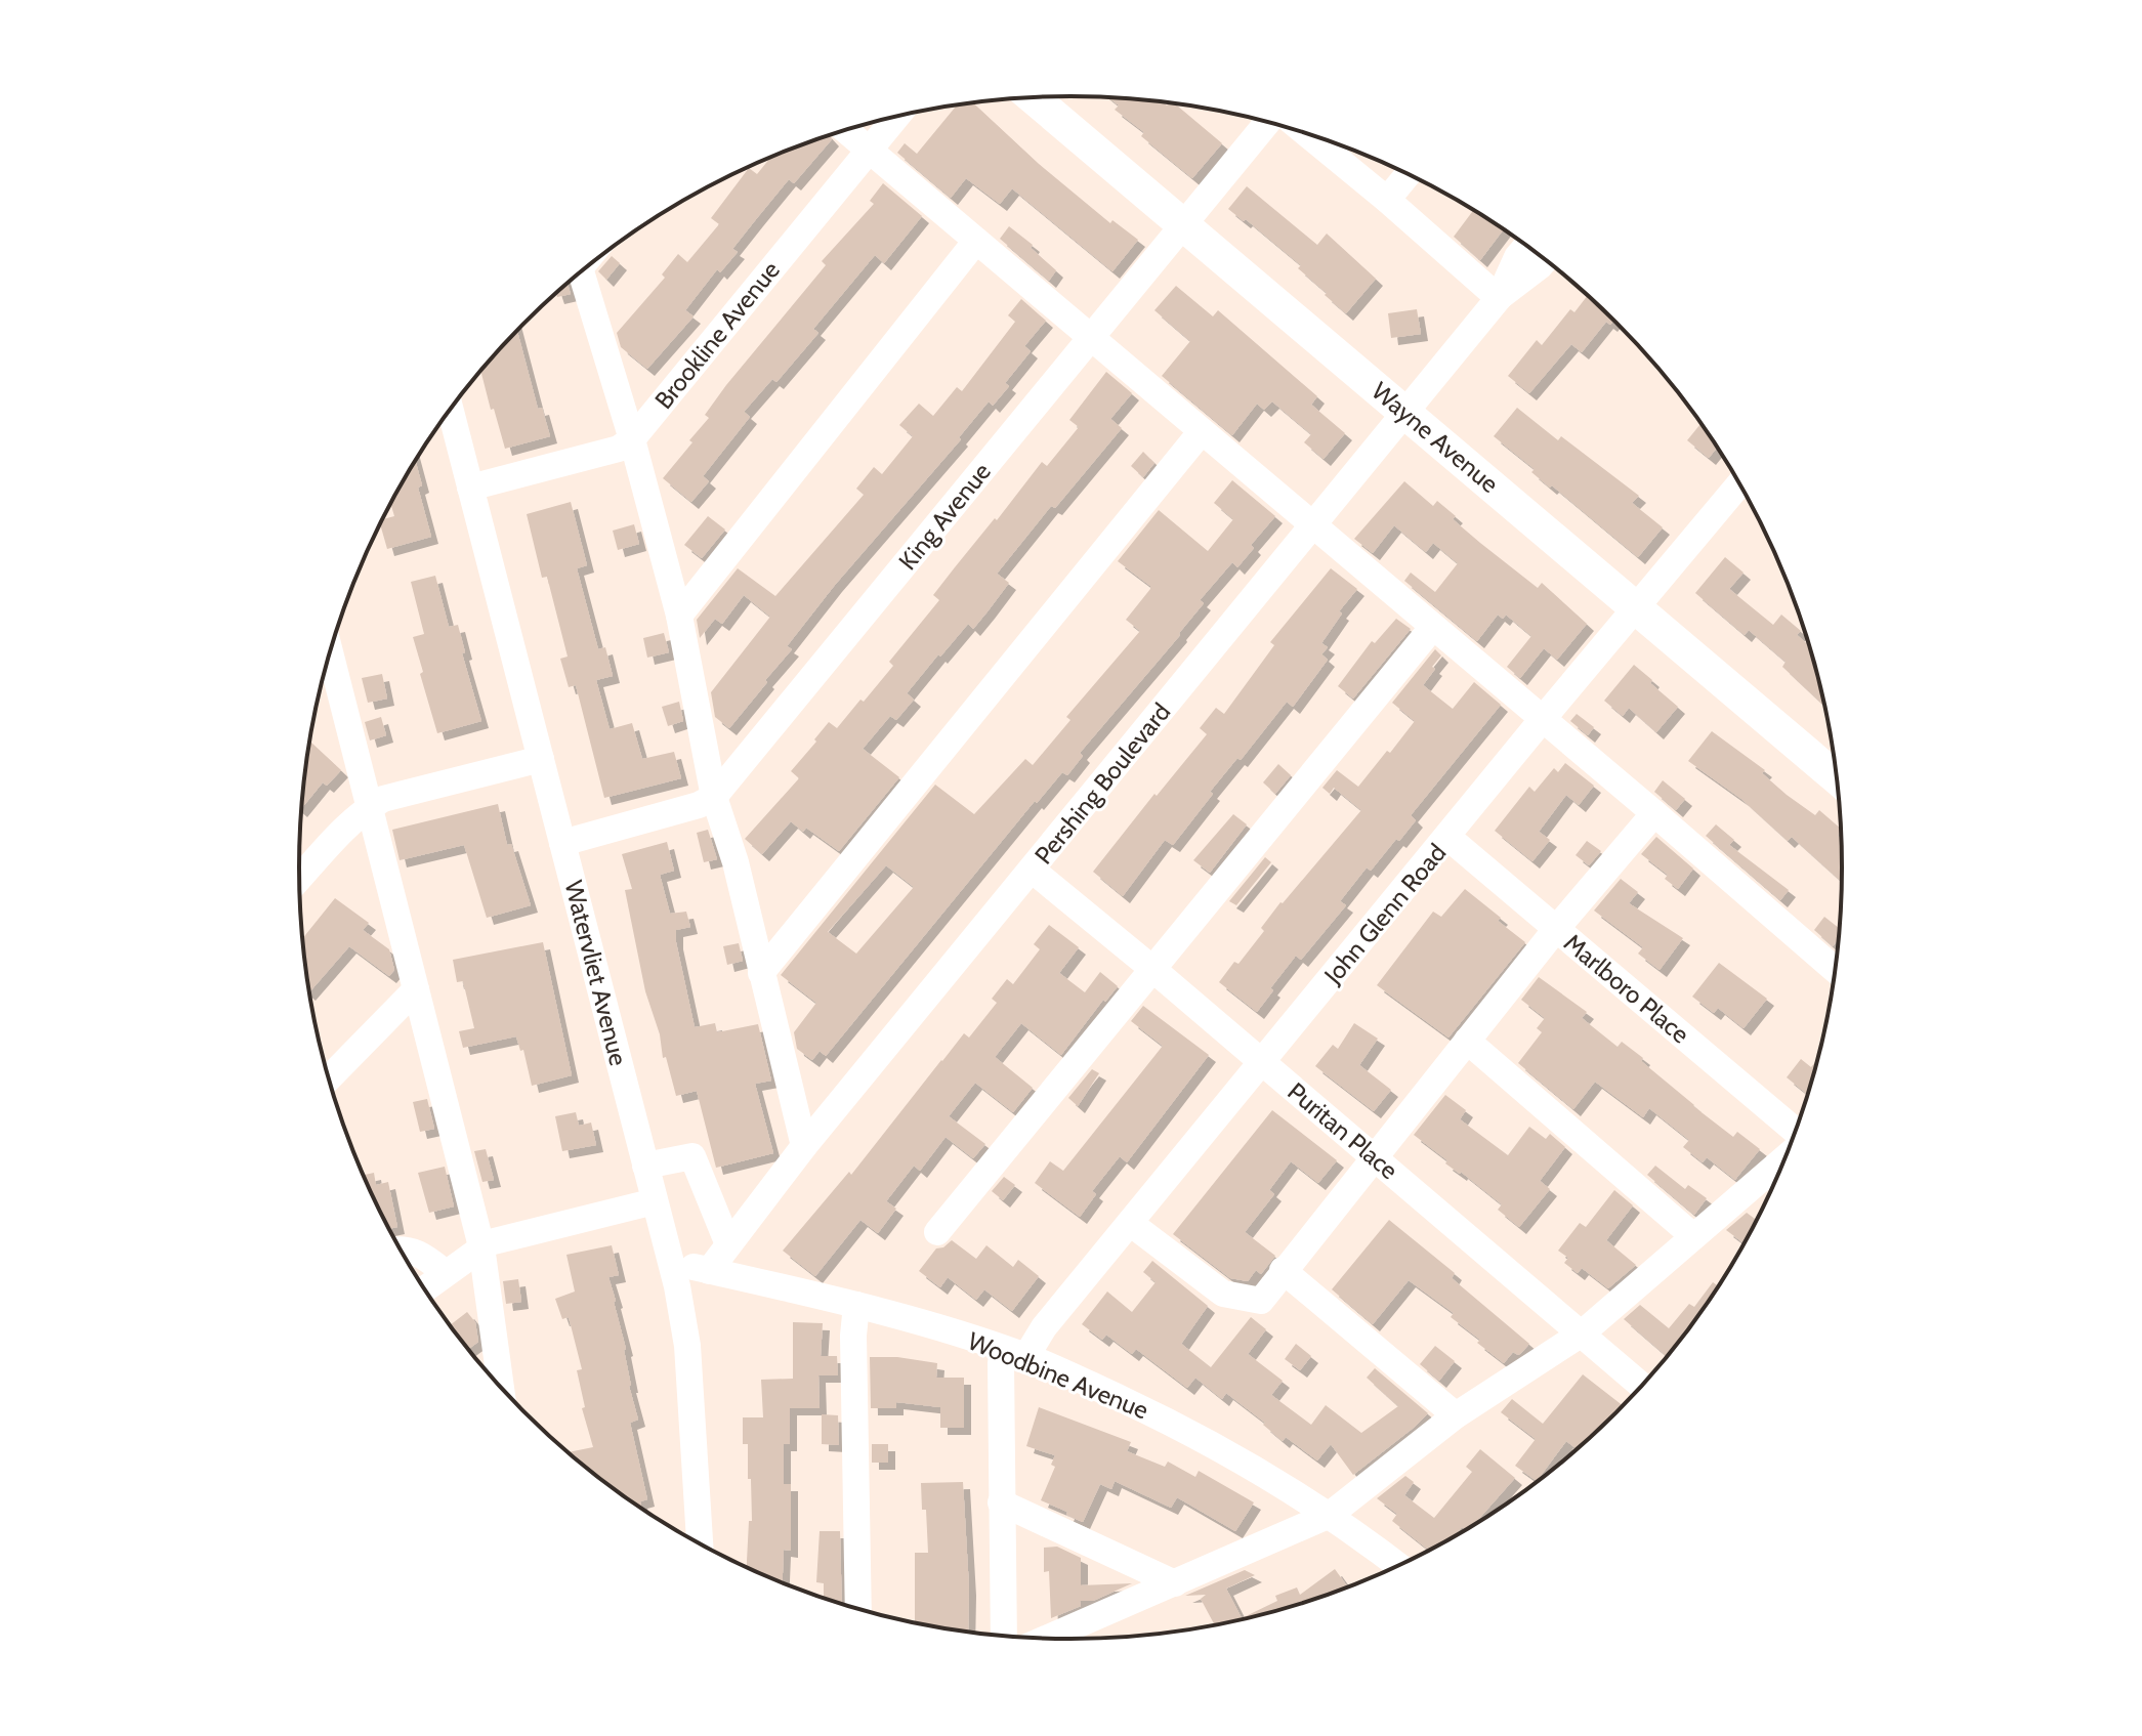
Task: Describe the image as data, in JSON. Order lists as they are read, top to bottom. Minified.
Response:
{"streets":{"main road":["Wayne Avenue"],"street":["Brookline Avenue","King Avenue","Pershing Boulevard","John Glenn Road","Watervliet Avenue","Marlboro Place","Puritan Place","Woodbine Avenue"]},"crossings":[["Brookline Avenue","Watervliet Avenue"],["Wayne Avenue","King Avenue"],["Wayne Avenue","Pershing Boulevard"],["Wayne Avenue","John Glenn Road"],["King Avenue","Watervliet Avenue"],["Pershing Boulevard","Puritan Place"],["Pershing Boulevard","Woodbine Avenue"],["John Glenn Road","Marlboro Place"],["John Glenn Road","Puritan Place"],["John Glenn Road","Woodbine Avenue"],["Watervliet Avenue","Woodbine Avenue"]]}
